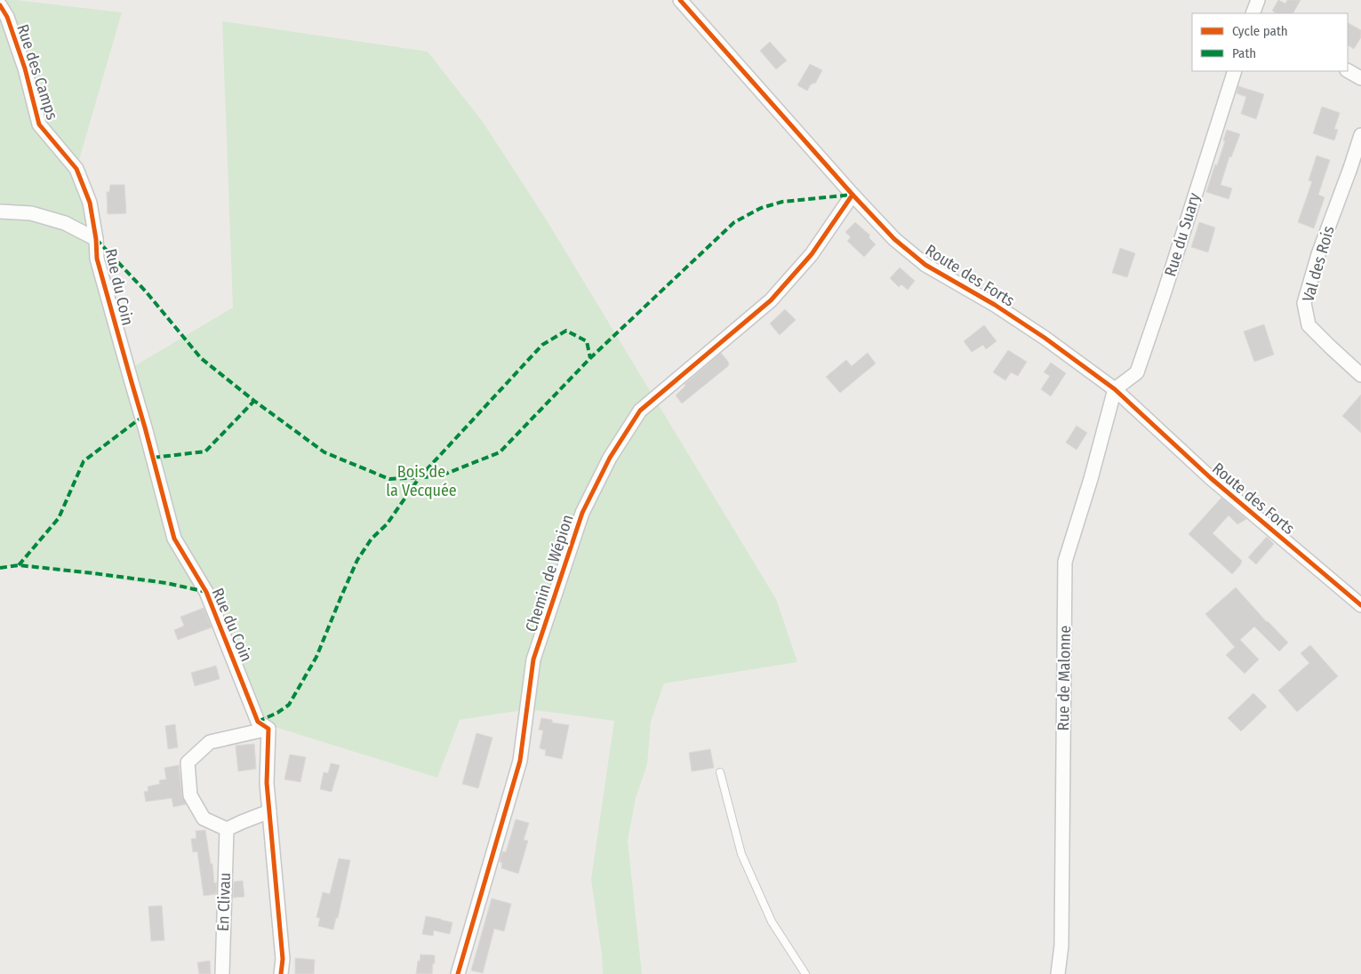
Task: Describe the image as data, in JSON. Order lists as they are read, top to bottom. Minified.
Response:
{"streets":{"street":["Rue des Camps","Rue du Suary","Val des Rois","Route des Forts","Rue du Coin","Chemin de Wépion","Rue de Malonne","En Clivau"]},"crossings":[["Rue des Camps","Rue du Coin"],["Rue du Suary","Route des Forts"],["Rue du Suary","Rue de Malonne"],["Route des Forts","Chemin de Wépion"],["Route des Forts","Rue de Malonne"]],"parks":["Bois de la Vecquée"],"legend":["Cycle path","Path"]}
